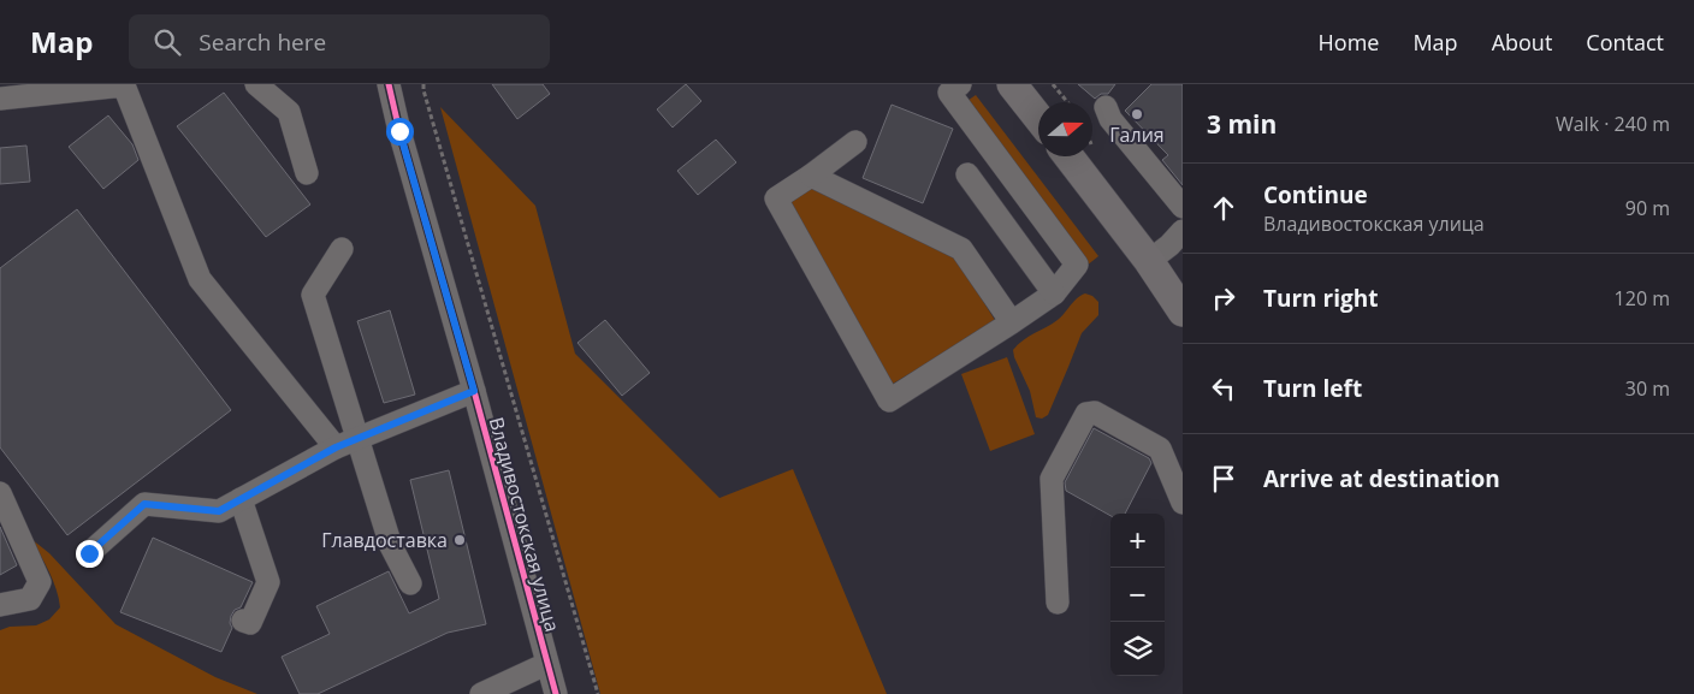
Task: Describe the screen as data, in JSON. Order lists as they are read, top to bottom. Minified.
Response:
{"streets":{"street":["Владивостокская улица"]},"places":["Галия","Главдоставка"],"north":"right","page":{"header":"Map","search":"Search here","nav":["Home","Map","About","Contact"],"heading":["3 min","Walk · 240 m"],"list":[["Continue","Владивостокская улица","90 m"],["Turn right","120 m"],["Turn left","30 m"],"Arrive at destination"],"map_buttons":["+","−"]}}
